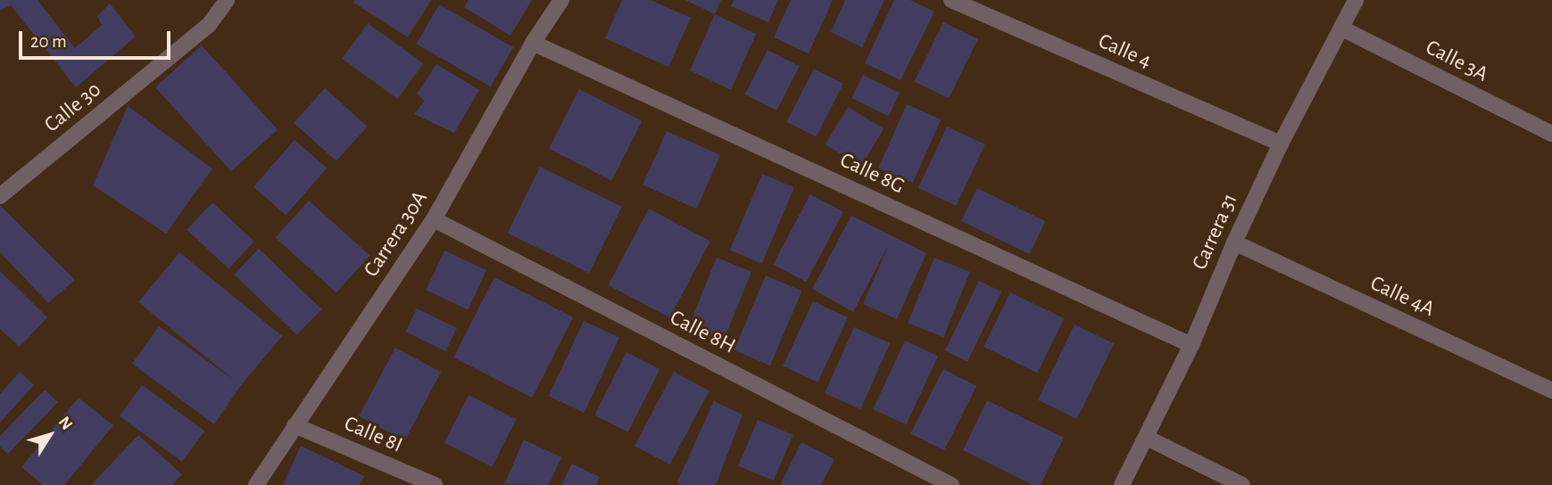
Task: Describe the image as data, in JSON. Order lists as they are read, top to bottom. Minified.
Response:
{"streets":{"street":["Calle 4","Calle 3A","Calle 30","Calle 8G","Carrera 31","Carrera 30A","Calle 4A","Calle 8H","Calle 8I"]},"crossings":[["Calle 4","Carrera 31"],["Calle 3A","Carrera 31"],["Calle 8G","Carrera 31"],["Calle 8G","Carrera 30A"],["Carrera 31","Calle 4A"],["Carrera 30A","Calle 8H"],["Carrera 30A","Calle 8I"]],"scale_bar":"20 m","north":"top right"}
